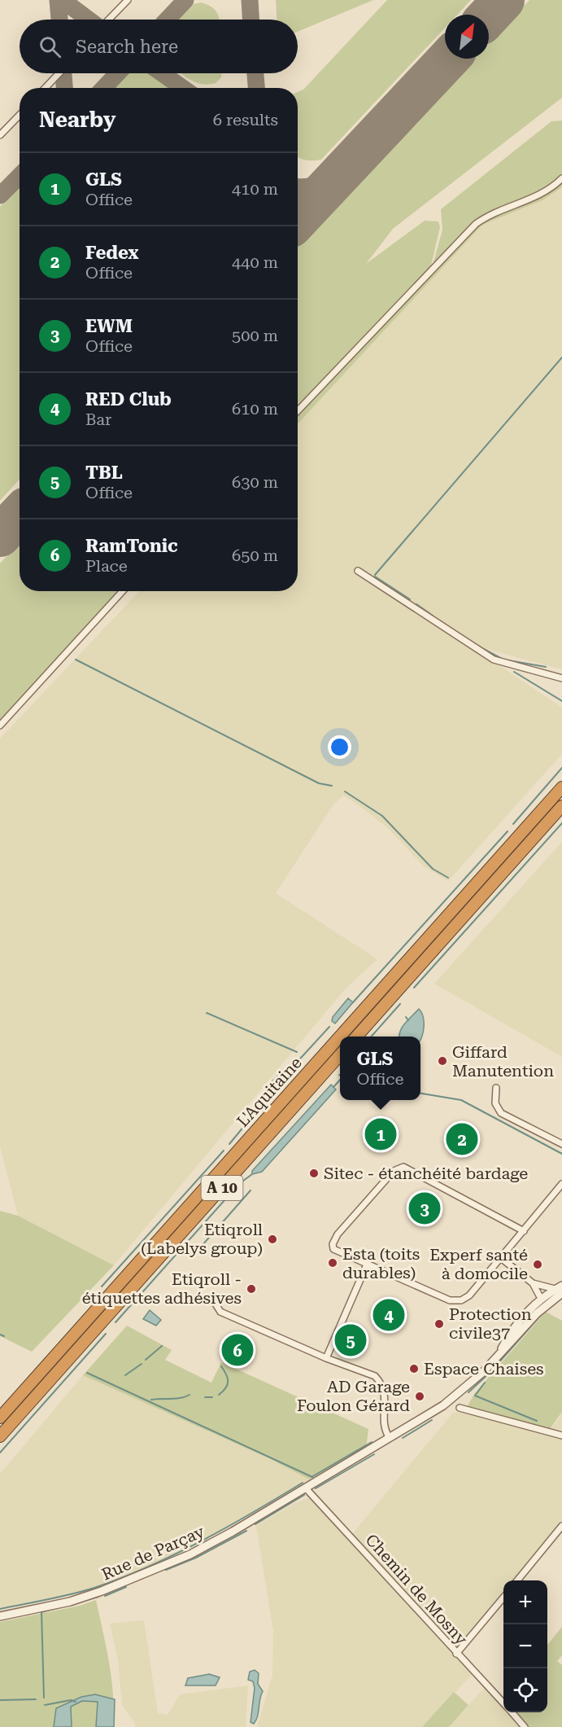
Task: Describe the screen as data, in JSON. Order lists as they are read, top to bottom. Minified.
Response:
{"streets":{"highway":["L'Aquitaine","A 10"],"street":["Rue de Parçay","Chemin de Mosny"]},"crossings":[["Rue de Parçay","Chemin de Mosny"]],"places":["Giffard Manutention","Sitec - étanchéité bardage","Etiqroll (Labelys group)","Esta (toits durables)","Experf santé à domocile","Etiqroll - étiquettes adhésives","Protection civile37","Espace Chaises","AD Garage Foulon Gérard"],"north":"top right","page":{"search":"Search here","heading":["Nearby","6 results"],"list":[{"mark":"1","name":"GLS","note":"Office","value":"410 m"},{"mark":"2","name":"Fedex","note":"Office","value":"440 m"},{"mark":"3","name":"EWM","note":"Office","value":"500 m"},{"mark":"4","name":"RED Club","note":"Bar","value":"610 m"},{"mark":"5","name":"TBL","note":"Office","value":"630 m"},{"mark":"6","name":"RamTonic","note":"Place","value":"650 m"}],"popup":["GLS","Office"],"pins":["1","2","3","4","5","6"],"map_buttons":["+","−"]}}
